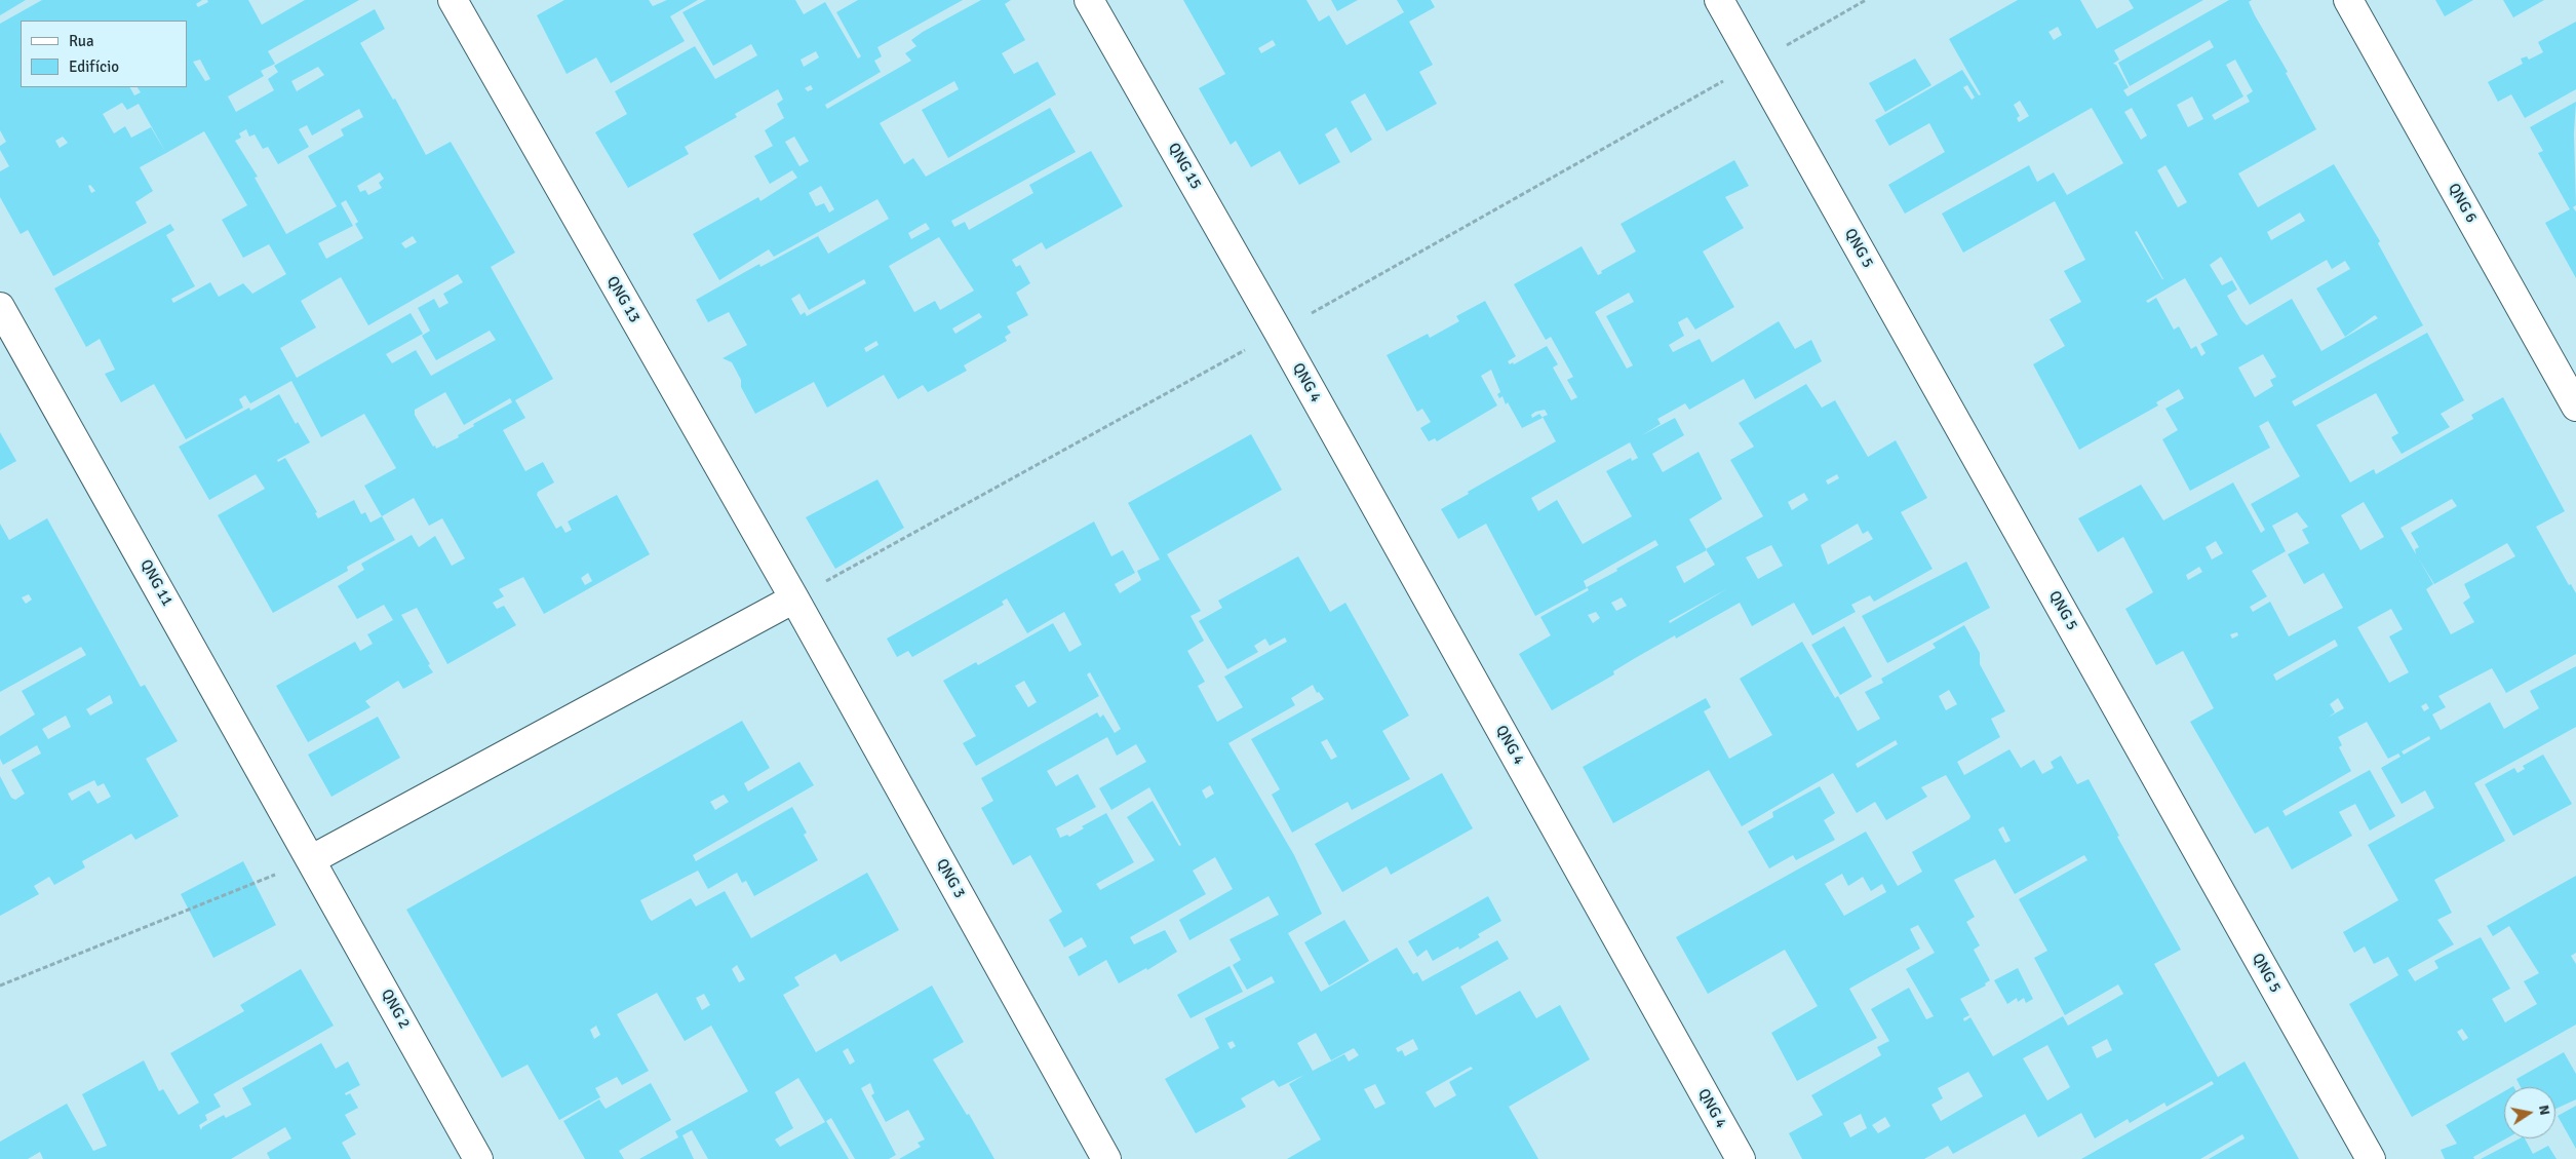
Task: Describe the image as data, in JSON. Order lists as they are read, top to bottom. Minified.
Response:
{"streets":{"street":["QNG 15","QNG 6","QNG 5","QNG 13","QNG 4","QNG 11","QNG 3","QNG 2"]},"crossings":[["QNG 15","QNG 4"],["QNG 13","QNG 3"],["QNG 11","QNG 2"]],"legend":["Rua","Edifício"],"north":"right"}
